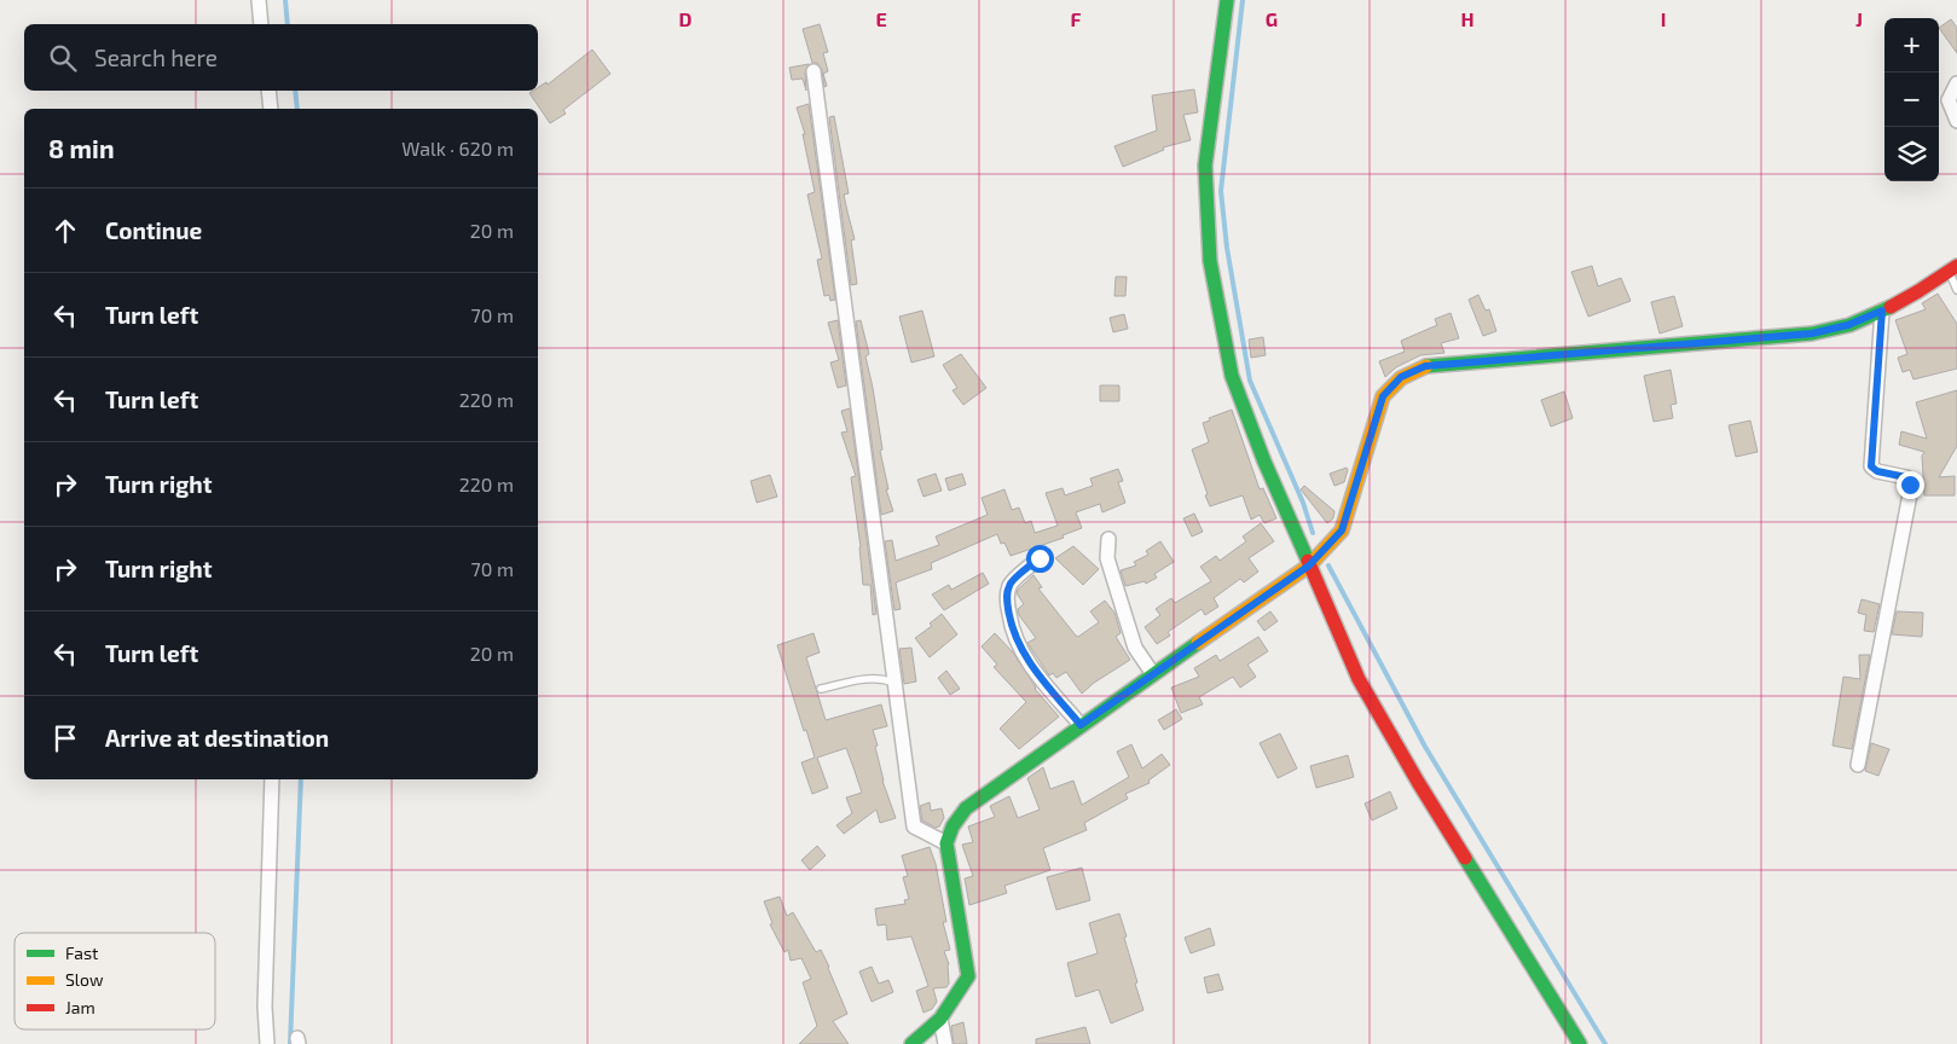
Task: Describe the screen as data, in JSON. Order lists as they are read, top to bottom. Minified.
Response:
{"legend":["Fast","Slow","Jam"],"page":{"map_buttons":["+","−"],"search":"Search here","heading":["8 min","Walk · 620 m"],"list":[["Continue","20 m"],["Turn left","70 m"],["Turn left","220 m"],["Turn right","220 m"],["Turn right","70 m"],["Turn left","20 m"],"Arrive at destination"]},"grid":{"columns":["D","E","F","G","H","I","J"]}}
